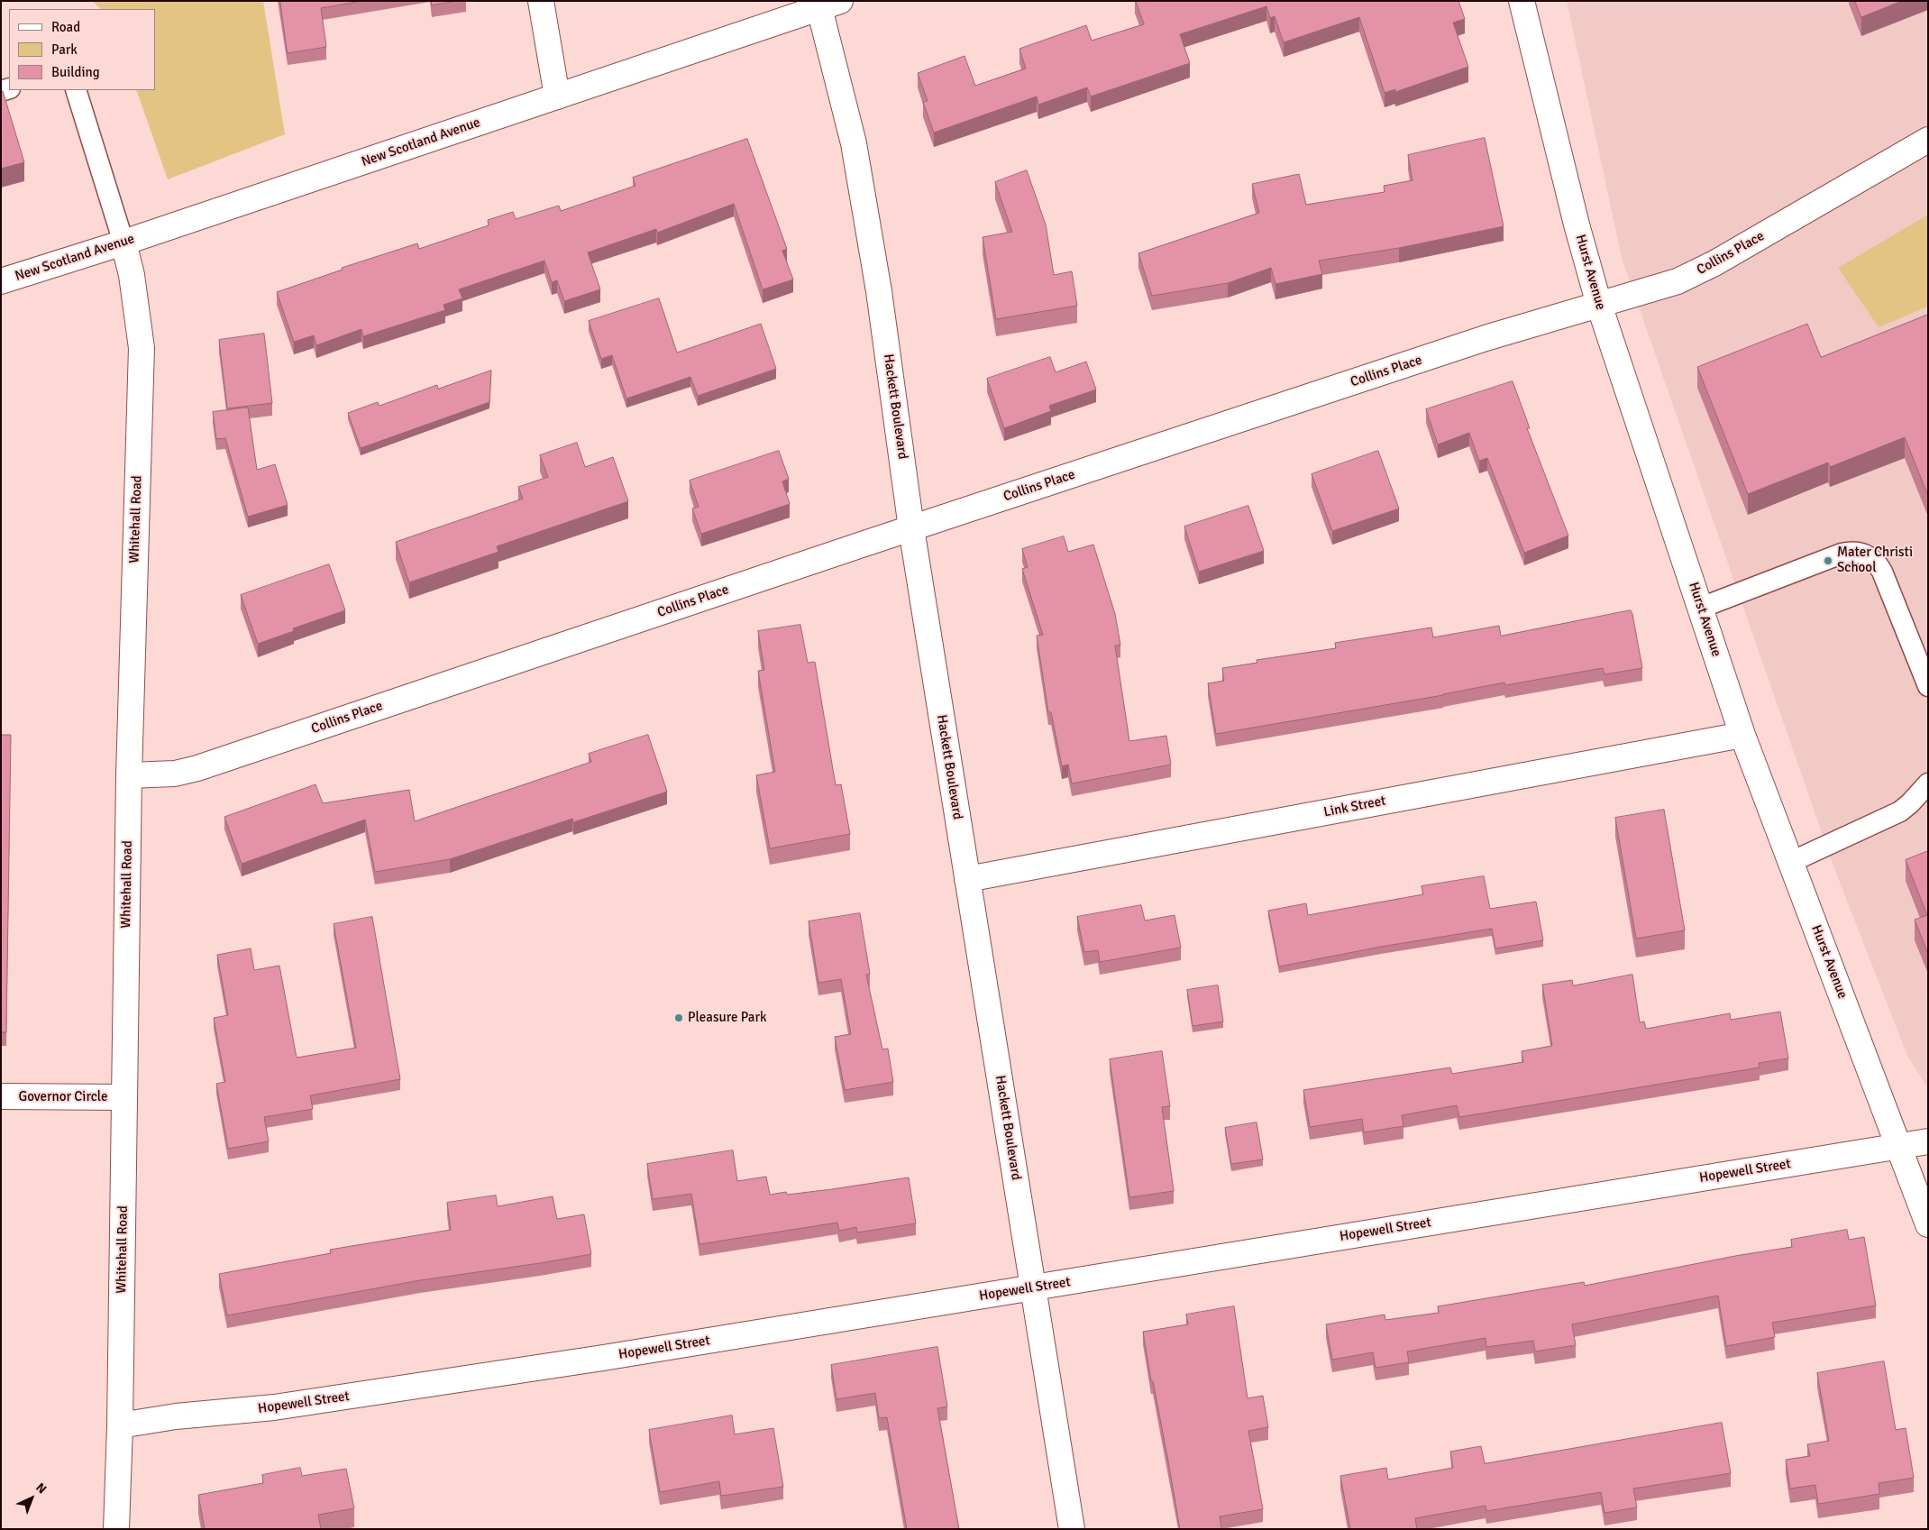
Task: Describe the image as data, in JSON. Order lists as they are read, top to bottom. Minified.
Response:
{"streets":{"street":["New Scotland Avenue","Collins Place","Hurst Avenue","Hackett Boulevard","Whitehall Road","Link Street","Governor Circle","Hopewell Street"]},"crossings":[["New Scotland Avenue","Hackett Boulevard"],["New Scotland Avenue","Whitehall Road"],["Collins Place","Hurst Avenue"],["Collins Place","Hackett Boulevard"],["Collins Place","Whitehall Road"],["Hurst Avenue","Link Street"],["Hurst Avenue","Hopewell Street"],["Hackett Boulevard","Link Street"],["Hackett Boulevard","Hopewell Street"],["Whitehall Road","Governor Circle"],["Whitehall Road","Hopewell Street"]],"places":["Mater Christi School","Pleasure Park"],"legend":["Road","Park","Building"],"north":"top right"}
